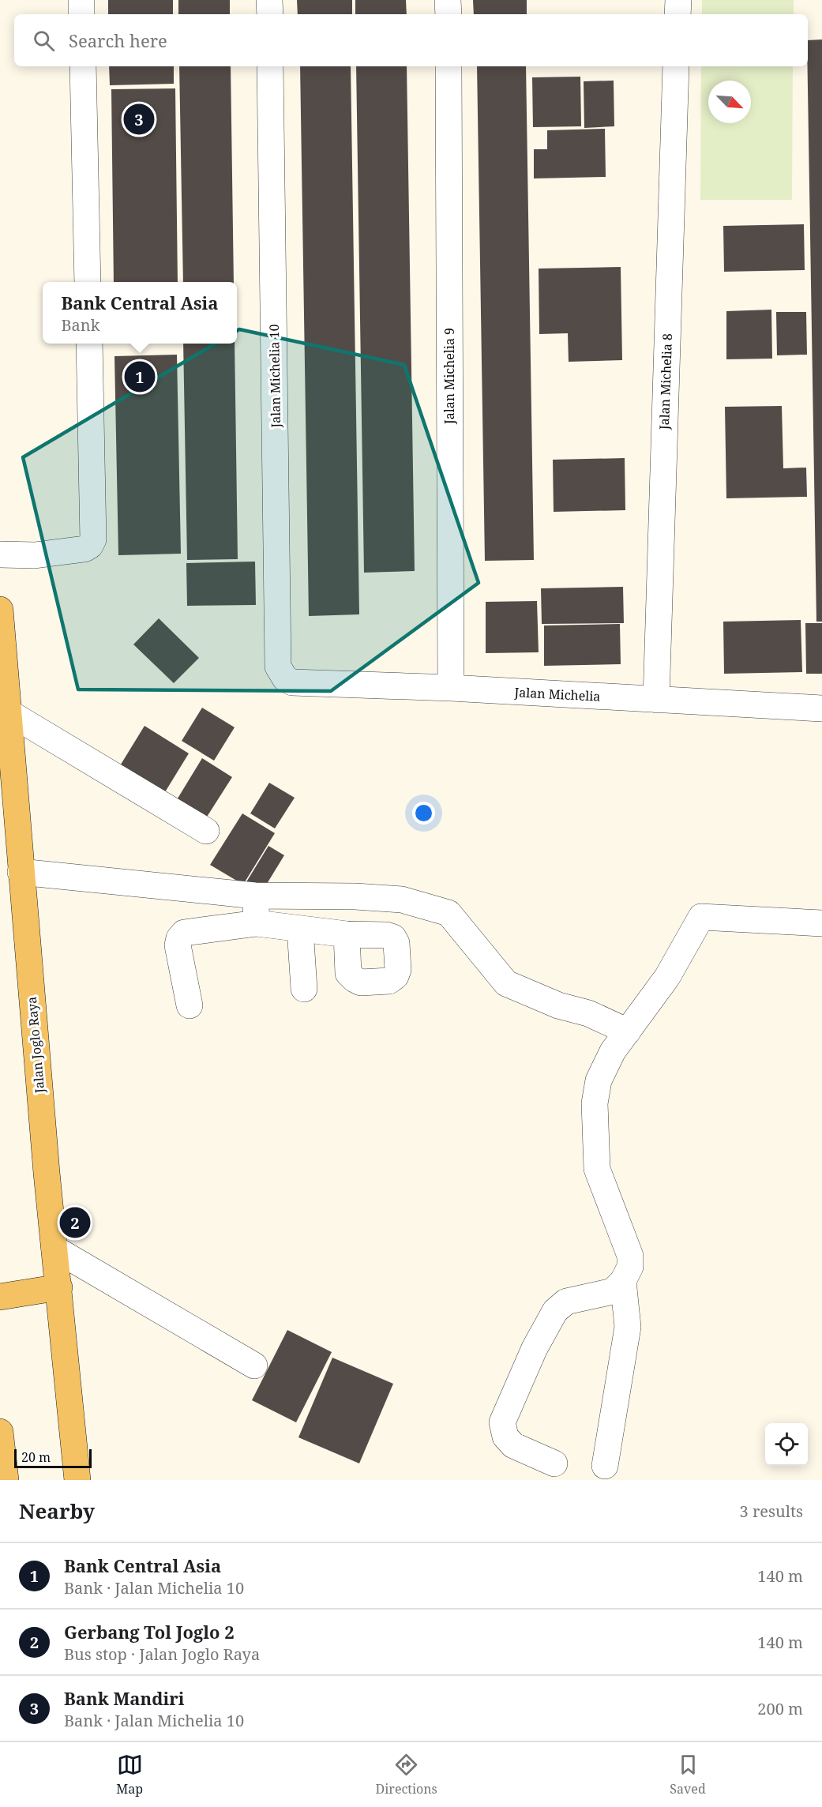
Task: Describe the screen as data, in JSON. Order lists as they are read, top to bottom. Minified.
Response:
{"streets":{"main road":["Jalan Joglo Raya"],"street":["Jalan Michelia 10","Jalan Michelia 9","Jalan Michelia 8","Jalan Michelia"]},"crossings":[["Jalan Michelia 10","Jalan Michelia"],["Jalan Michelia 9","Jalan Michelia"],["Jalan Michelia 8","Jalan Michelia"]],"scale_bar":"20 m","north":"bottom right","page":{"search":"Search here","pins":["3","1","2"],"popup":["Bank Central Asia","Bank"],"scale":"20 m","heading":["Nearby","3 results"],"list":[{"mark":"1","name":"Bank Central Asia","note":"Bank · Jalan Michelia 10","value":"140 m"},{"mark":"2","name":"Gerbang Tol Joglo 2","note":"Bus stop · Jalan Joglo Raya","value":"140 m"},{"mark":"3","name":"Bank Mandiri","note":"Bank · Jalan Michelia 10","value":"200 m"}],"nav":["Map","Directions","Saved"]}}
